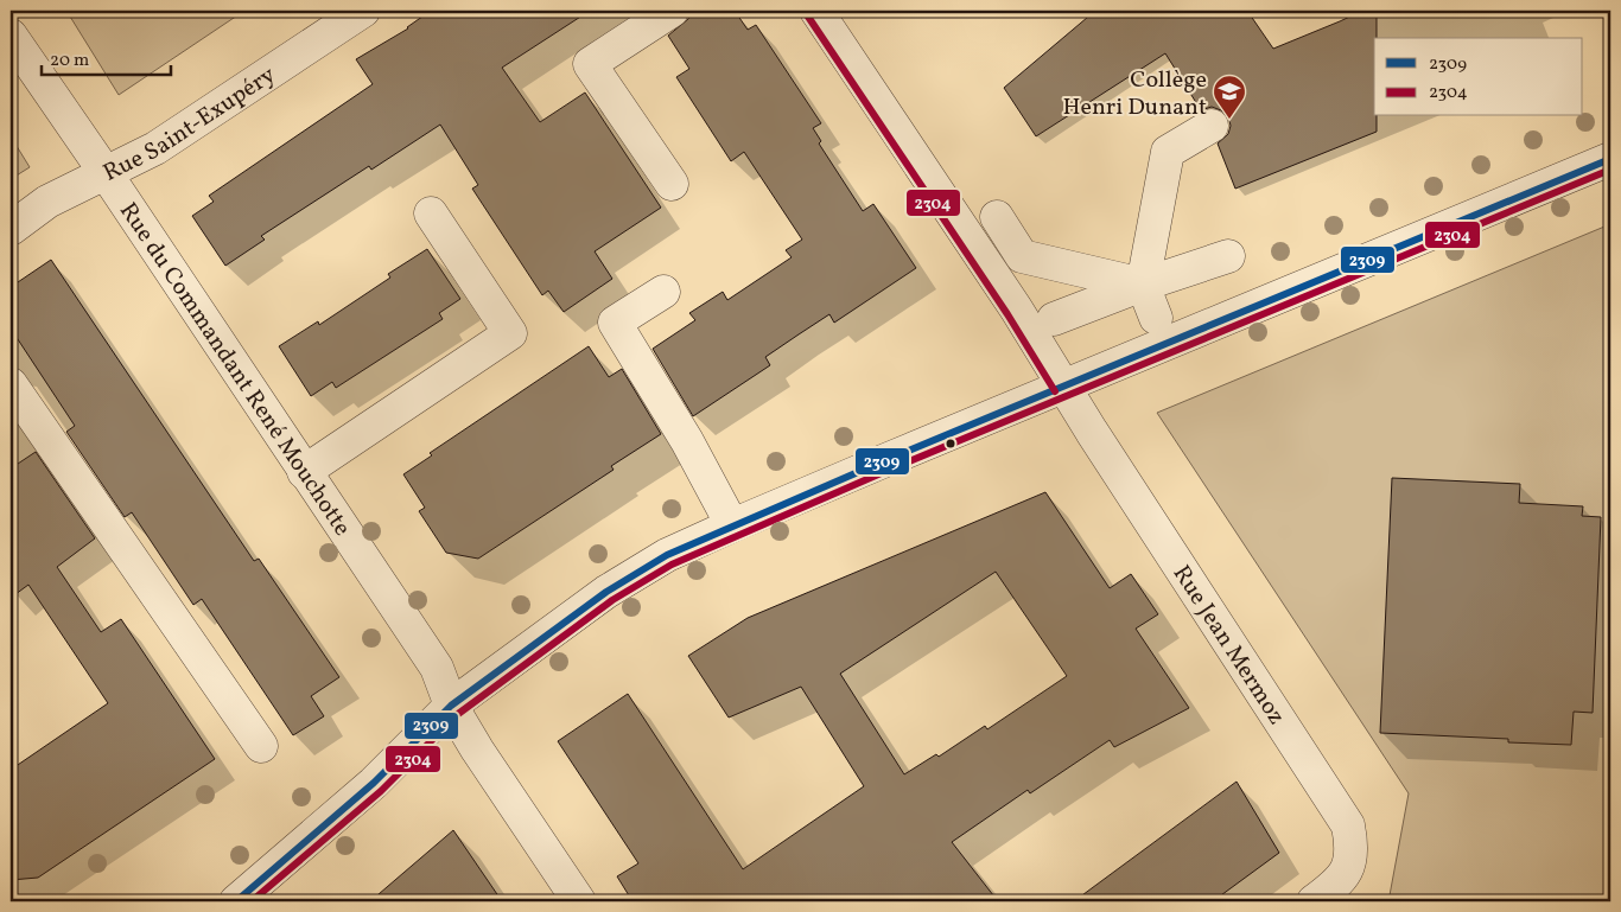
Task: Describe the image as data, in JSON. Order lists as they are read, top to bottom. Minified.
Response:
{"streets":{"street":["Rue Saint-Exupéry","Rue du Commandant René Mouchotte","Rue Jean Mermoz"]},"crossings":[["Rue Saint-Exupéry","Rue du Commandant René Mouchotte"]],"places":{"school or university":["Collège Henri Dunant"]},"lines":["transit line 2304","transit line 2309"],"legend":["2309","2304"],"scale_bar":"20 m"}
